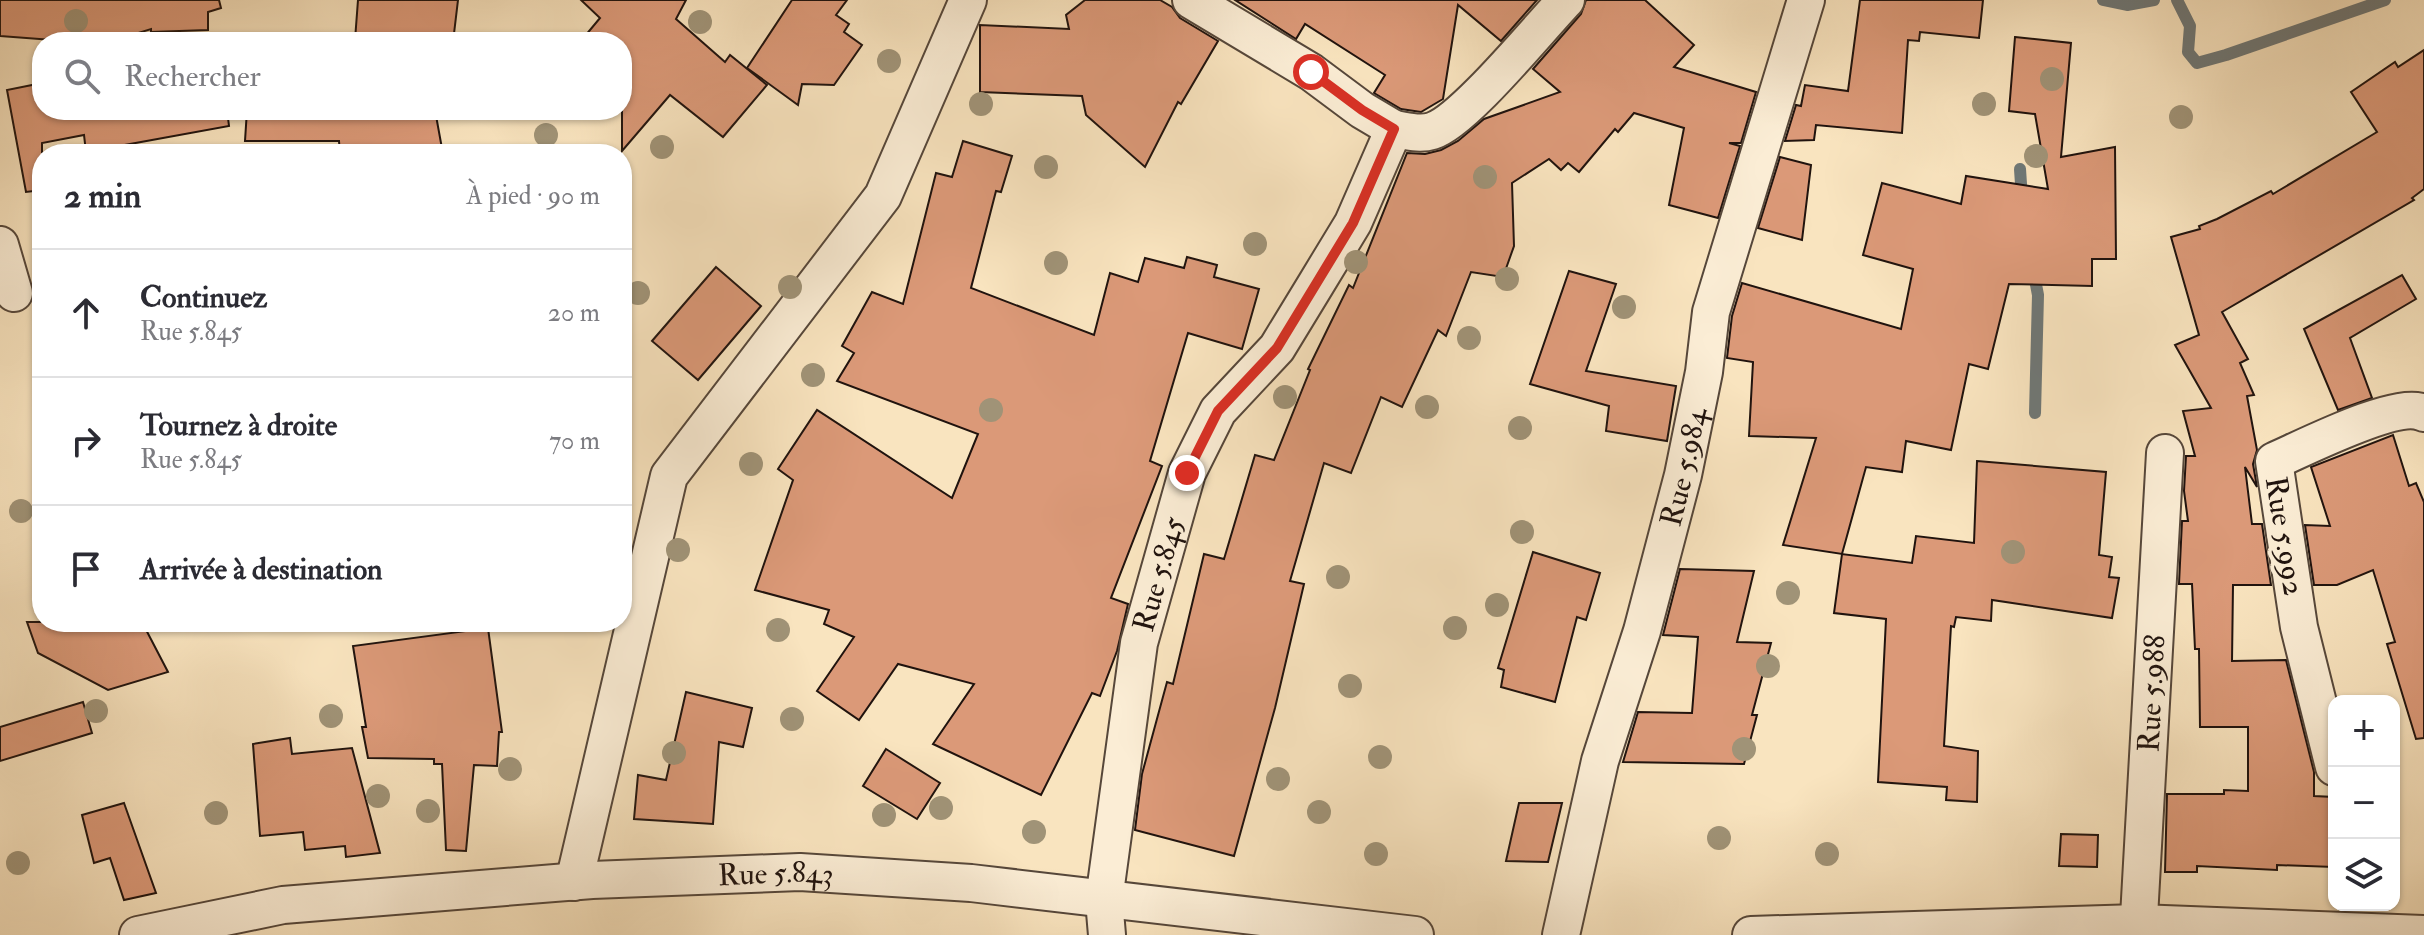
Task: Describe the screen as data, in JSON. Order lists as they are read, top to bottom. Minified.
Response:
{"streets":{"street":["Rue 5.984","Rue 5.992","Rue 5.845","Rue 5.988","Rue 5.843"]},"crossings":[["Rue 5.845","Rue 5.843"]],"page":{"search":"Rechercher","heading":["2 min","À pied · 90 m"],"list":[["Continuez","Rue 5.845","20 m"],["Tournez à droite","Rue 5.845","70 m"],"Arrivée à destination"],"map_buttons":["+","−"]}}
